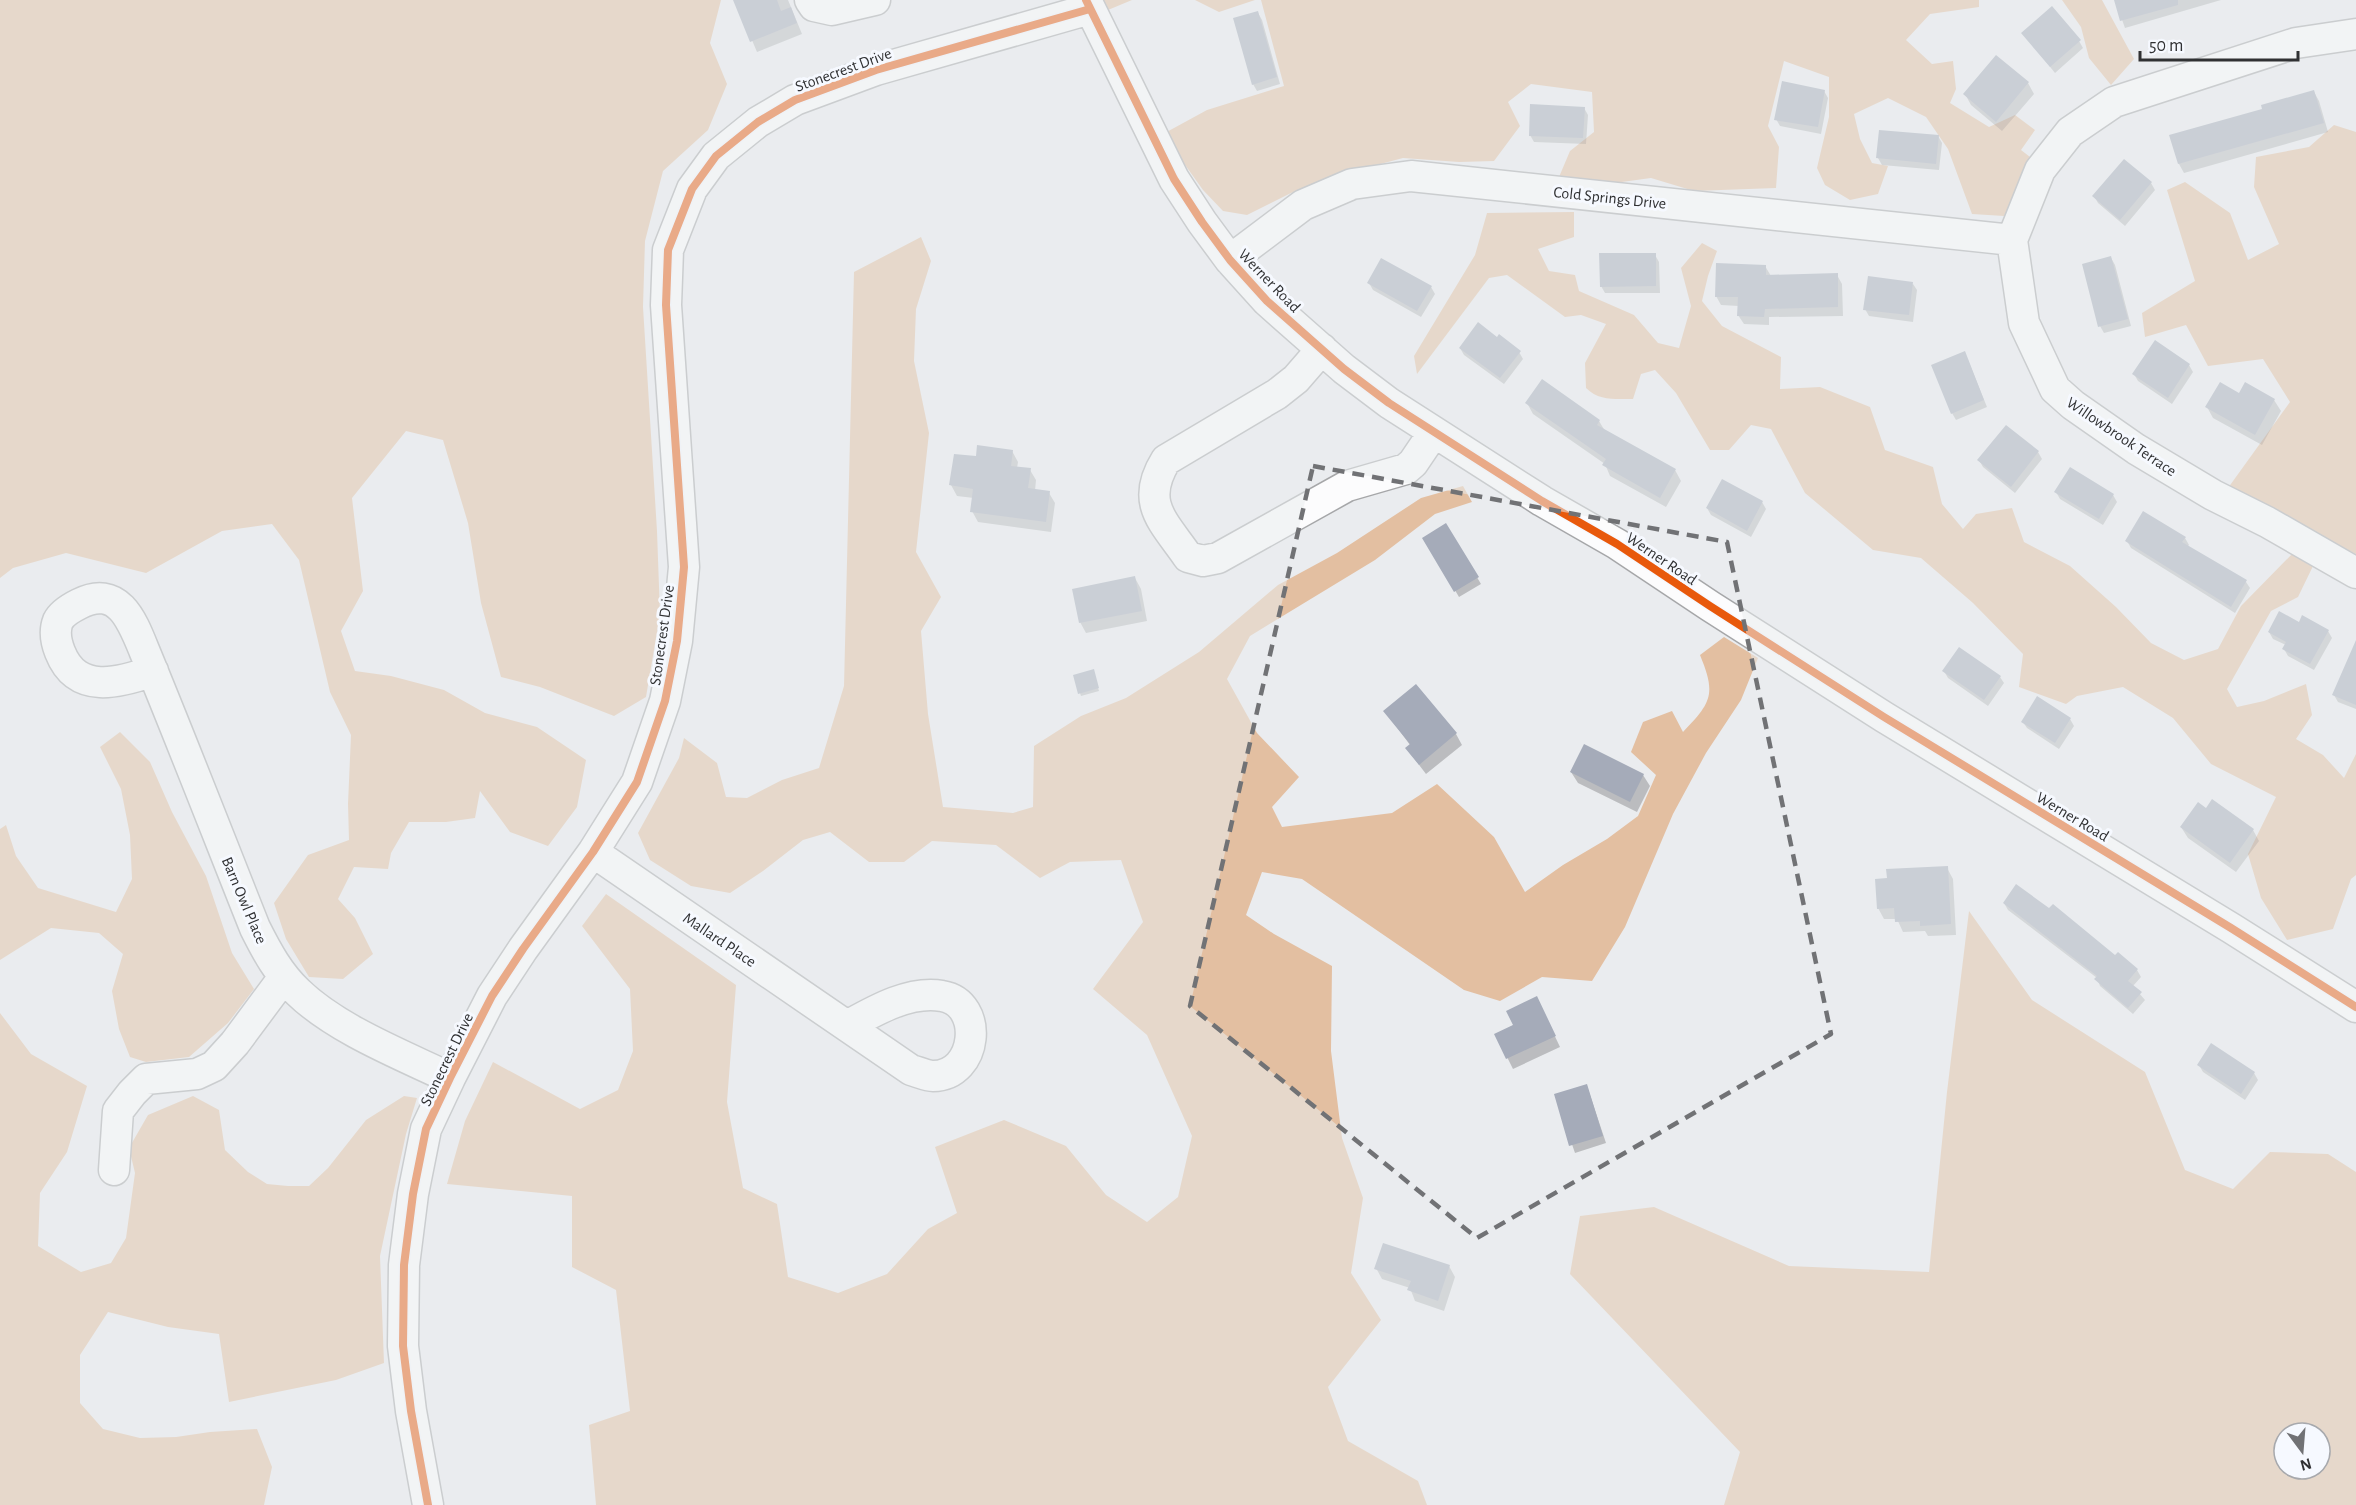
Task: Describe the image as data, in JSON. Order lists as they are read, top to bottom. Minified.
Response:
{"streets":{"street":["Stonecrest Drive","Cold Springs Drive","Werner Road","Willowbrook Terrace","Barn Owl Place","Mallard Place"]},"crossings":[["Stonecrest Drive","Werner Road"],["Stonecrest Drive","Barn Owl Place"],["Stonecrest Drive","Mallard Place"],["Cold Springs Drive","Werner Road"],["Cold Springs Drive","Willowbrook Terrace"]],"scale_bar":"50 m","north":"bottom"}
